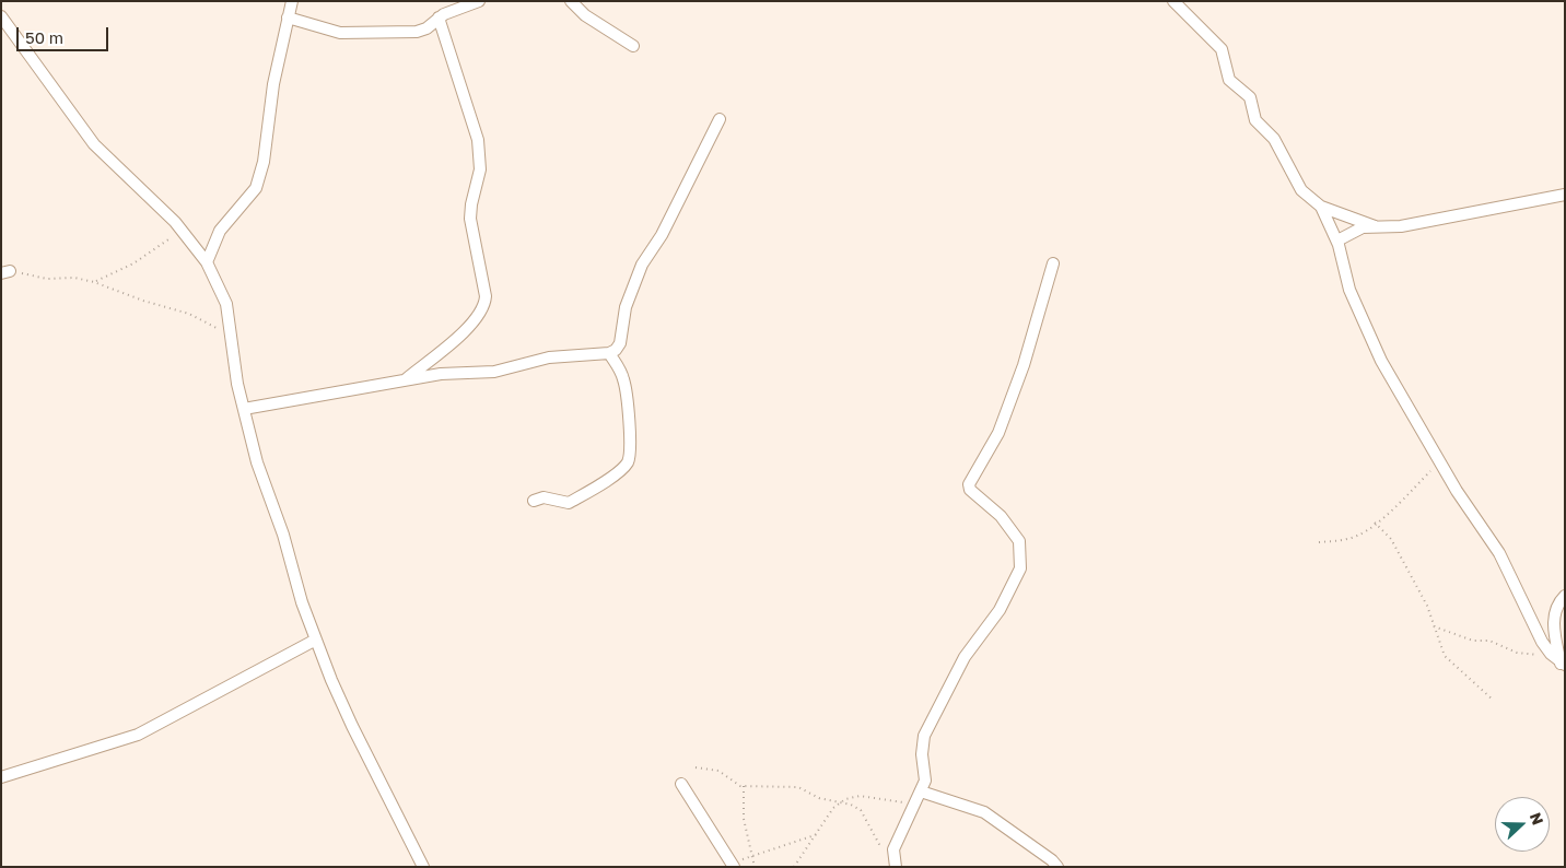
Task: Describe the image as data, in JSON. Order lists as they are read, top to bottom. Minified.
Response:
{"scale_bar":"50 m","north":"right"}
